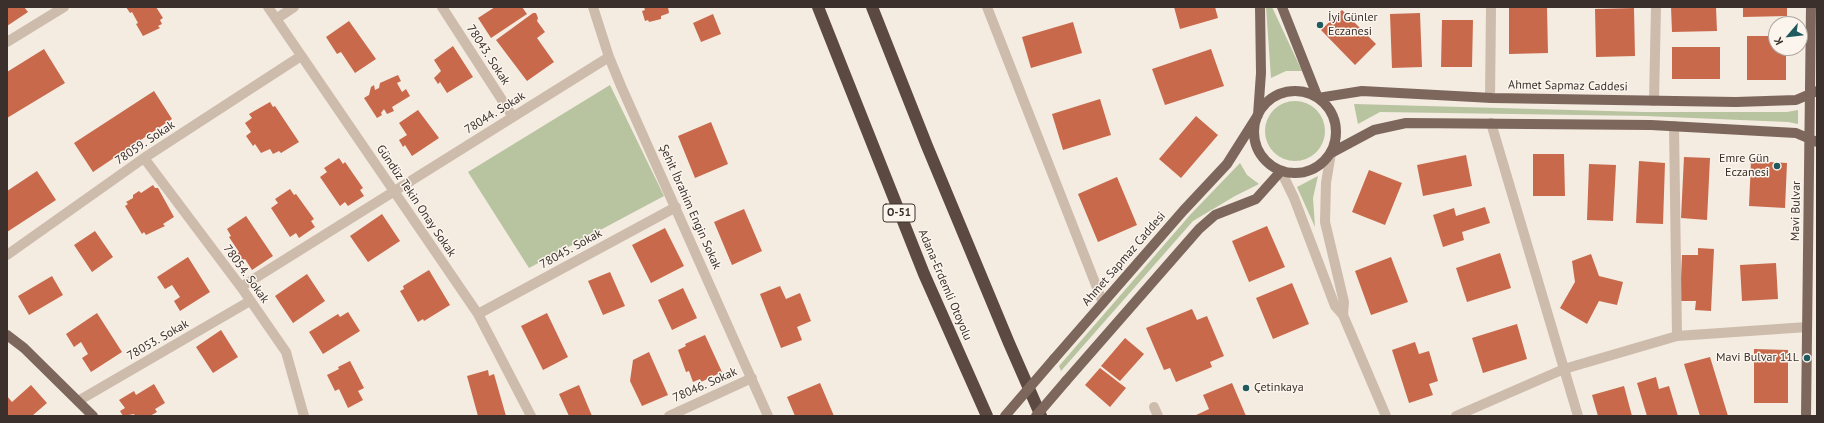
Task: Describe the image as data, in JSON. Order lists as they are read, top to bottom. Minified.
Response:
{"streets":{"highway":["O-51","Adana-Erdemli Otoyolu"],"main road":["Ahmet Sapmaz Caddesi","Mavi Bulvar"],"street":["78043. Sokak","78044. Sokak","78059. Sokak","Gündüz Tekin Onay Sokak","Şehit İbrahim Engin Sokak","78045. Sokak","78054. Sokak","78053. Sokak","78046. Sokak"]},"crossings":[["78043. Sokak","78044. Sokak"],["Ahmet Sapmaz Caddesi","Mavi Bulvar"],["78044. Sokak","Gündüz Tekin Onay Sokak"],["78044. Sokak","Şehit İbrahim Engin Sokak"],["78059. Sokak","Gündüz Tekin Onay Sokak"],["78059. Sokak","78054. Sokak"],["Gündüz Tekin Onay Sokak","78045. Sokak"],["Şehit İbrahim Engin Sokak","78045. Sokak"],["Şehit İbrahim Engin Sokak","78046. Sokak"],["78054. Sokak","78053. Sokak"]],"places":["İyi Günler Eczanesi","Emre Gün Eczanesi","Mavi Bulvar 11L","Çetinkaya"],"north":"bottom left"}
